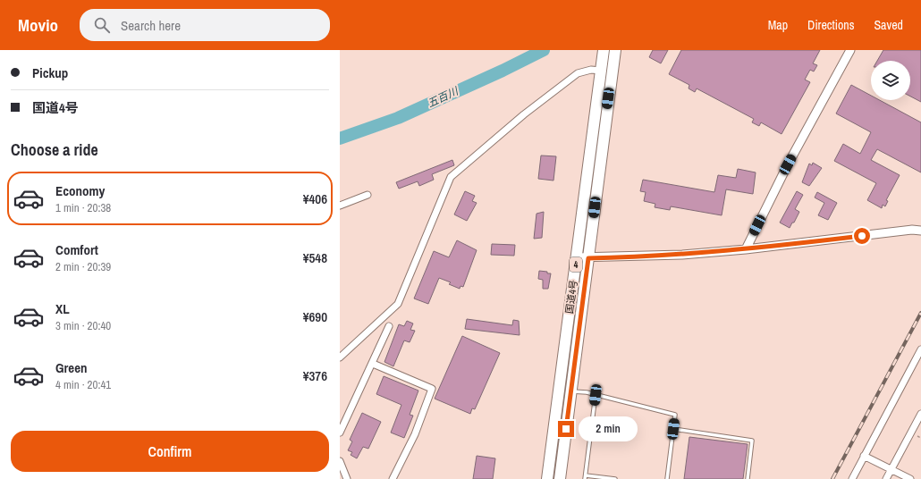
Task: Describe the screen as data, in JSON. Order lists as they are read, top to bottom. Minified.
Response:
{"streets":{"highway":["4","国道4号"]},"water":["五百川"],"page":{"header":"Movio","search":"Search here","nav":["Map","Directions","Saved"],"banner":["Pickup","国道4号"],"heading":"Choose a ride","list":[{"name":"Economy","note":"1 min · 20:38","value":"¥406"},{"name":"Comfort","note":"2 min · 20:39","value":"¥548"},{"name":"XL","note":"3 min · 20:40","value":"¥690"},{"name":"Green","note":"4 min · 20:41","value":"¥376"}],"bubble":"2 min","buttons":"Confirm"}}
